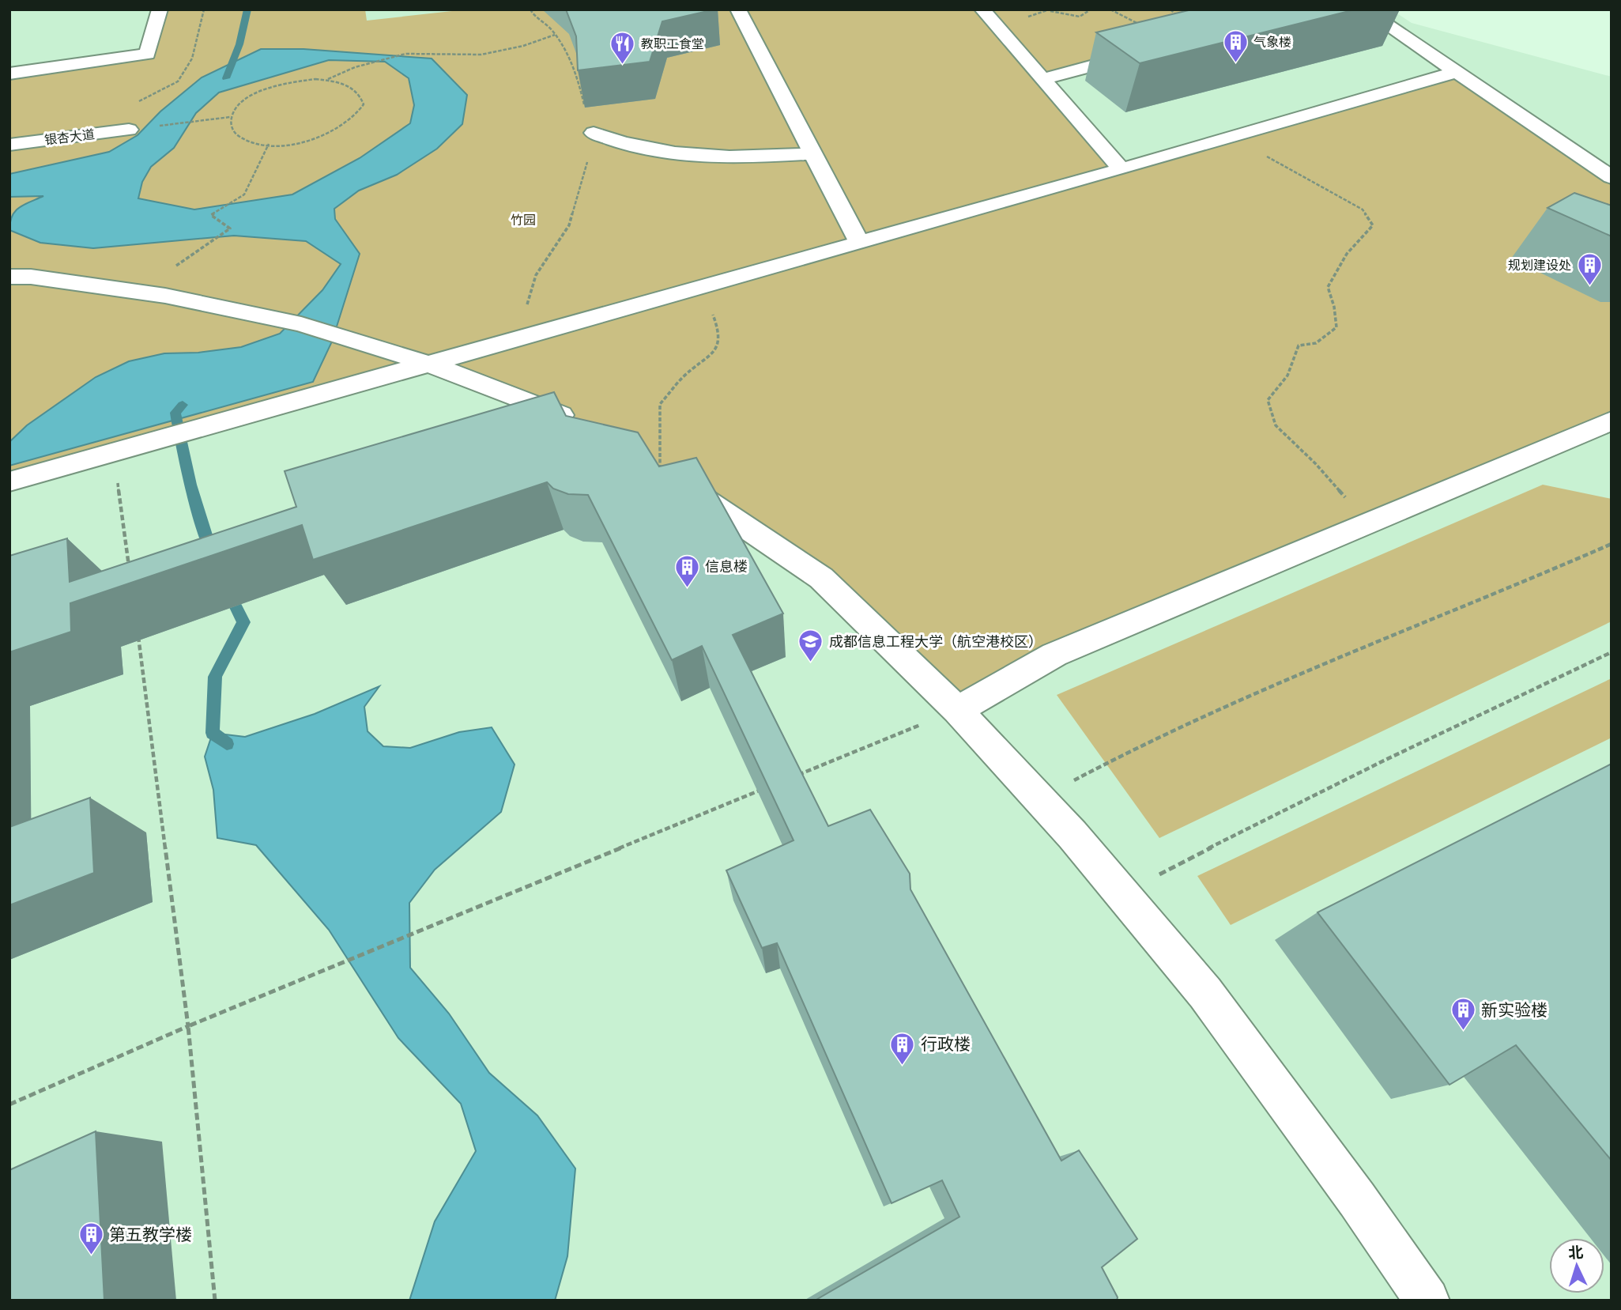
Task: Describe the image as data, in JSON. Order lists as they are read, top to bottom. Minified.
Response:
{"streets":{"street":["银杏大道"]},"parks":["竹园"],"places":{"building":["气象楼","规划建设处","信息楼","新实验楼","行政楼","第五教学楼"],"restaurant":["教职工食堂"],"school or university":["成都信息工程大学（航空港校区）"]},"north":"top"}
